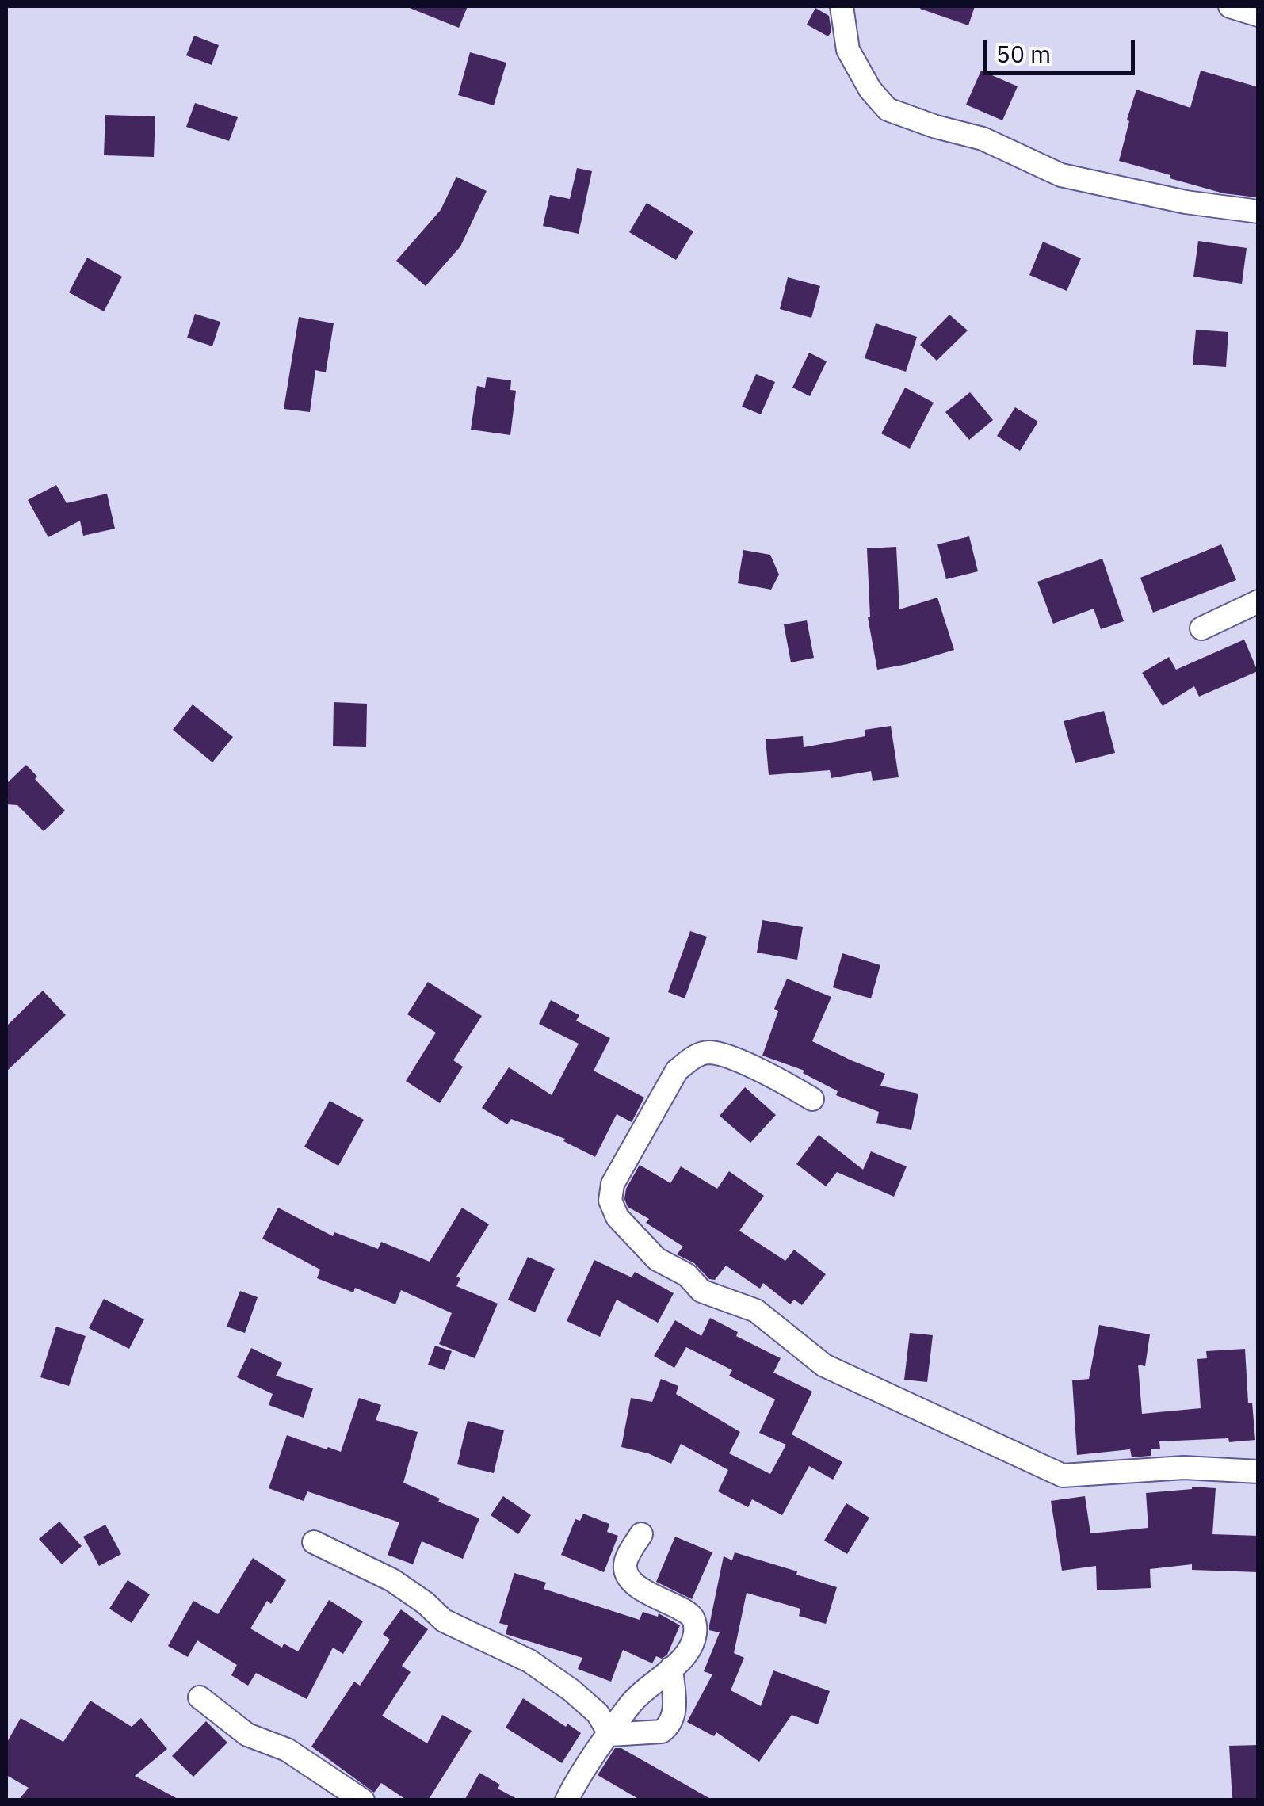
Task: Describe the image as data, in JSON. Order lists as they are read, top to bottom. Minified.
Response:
{"scale_bar":"50 m"}
